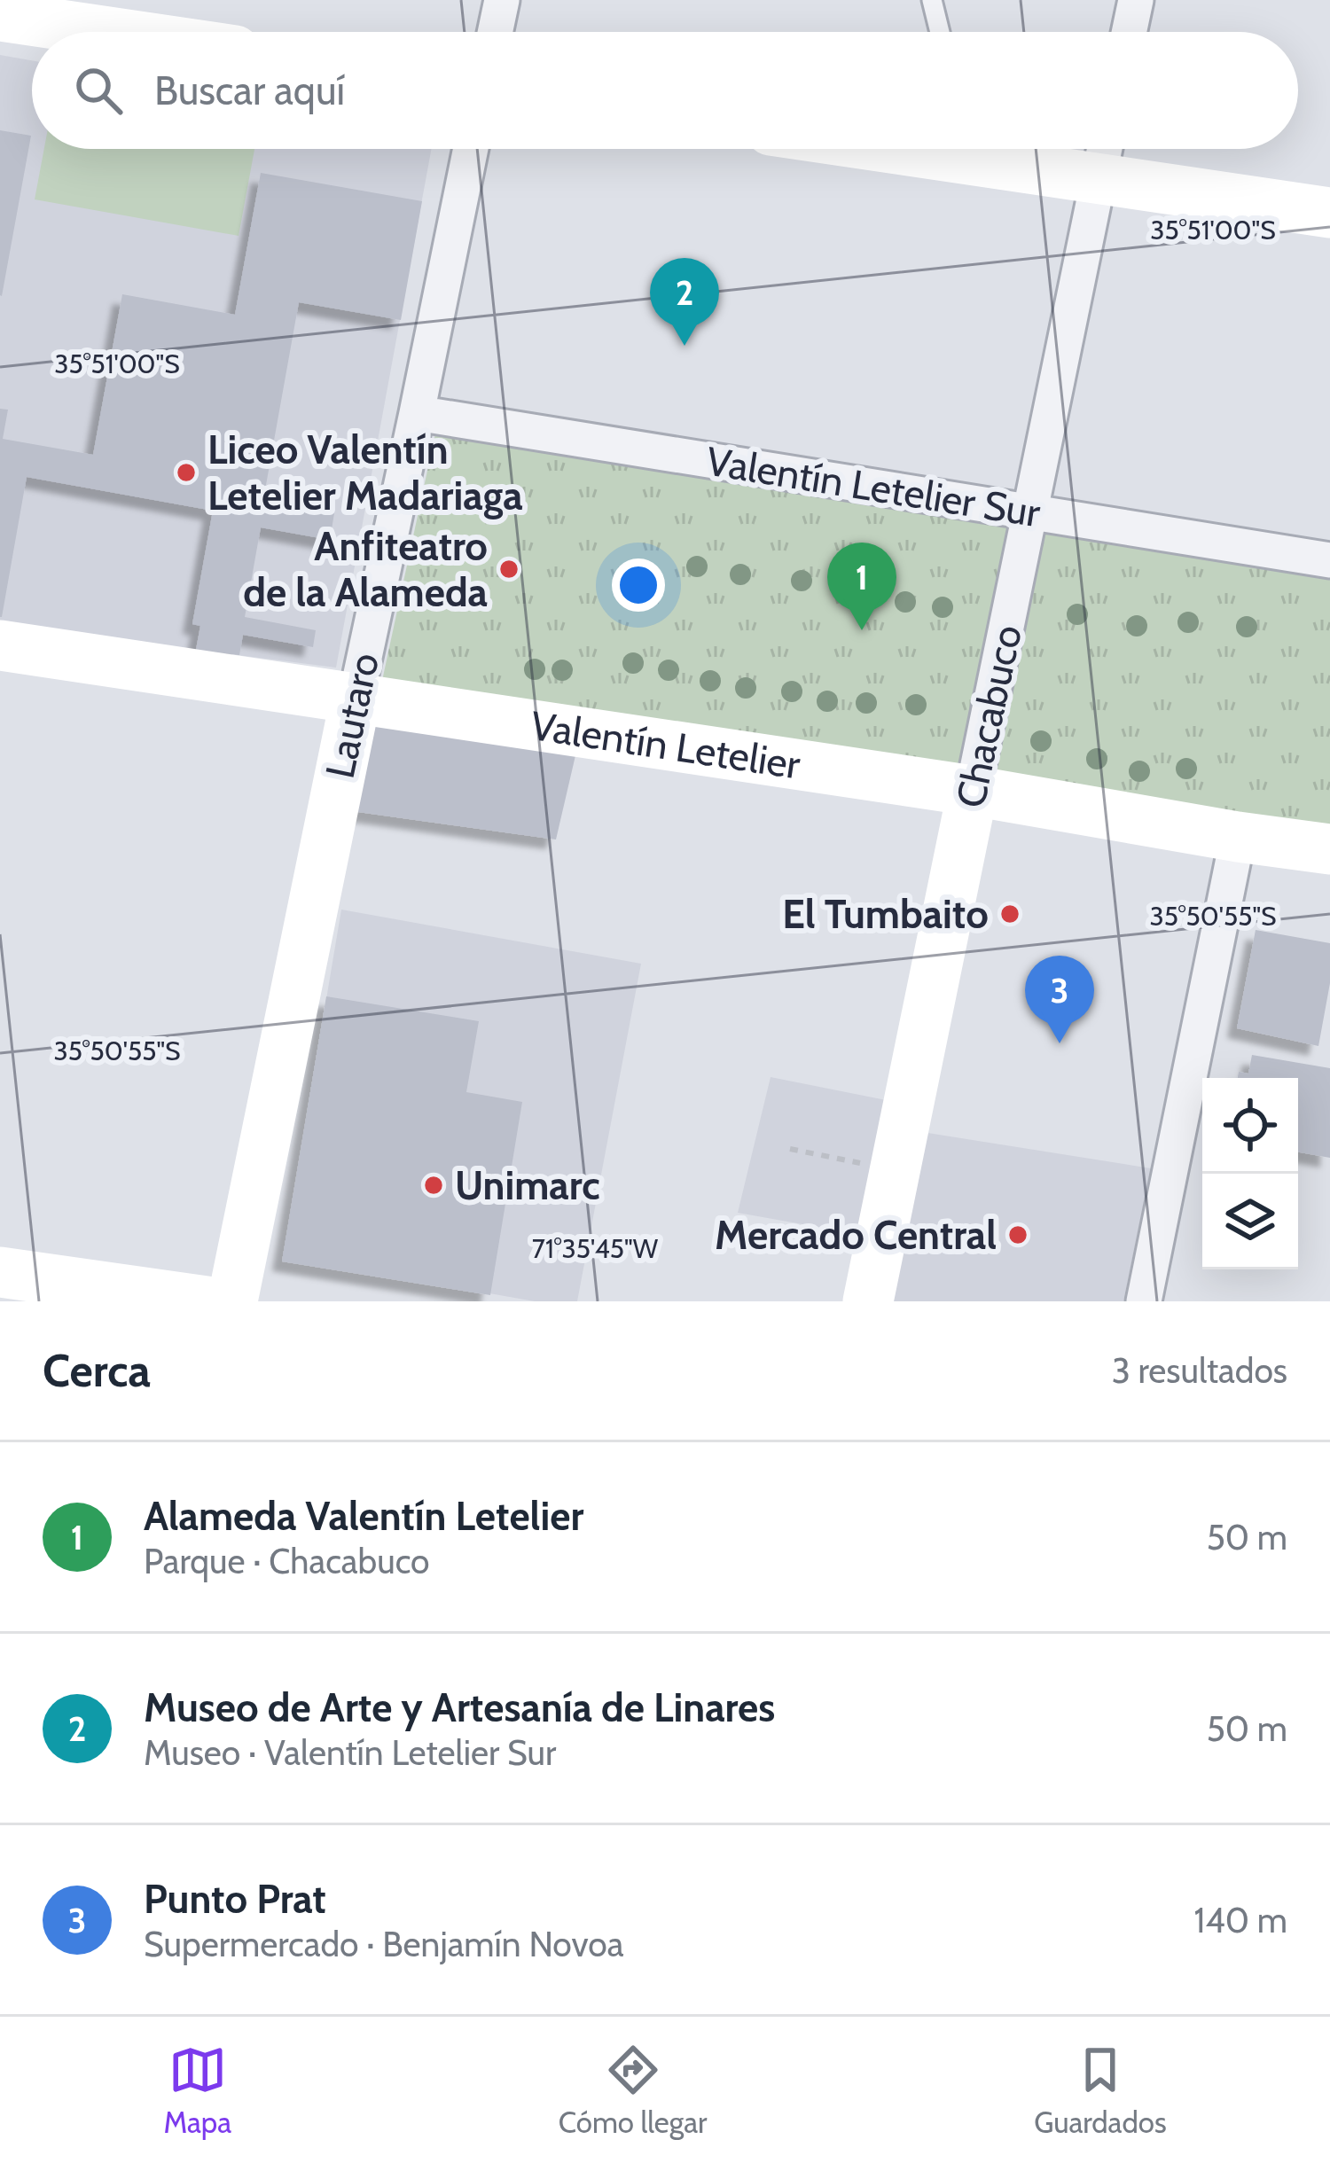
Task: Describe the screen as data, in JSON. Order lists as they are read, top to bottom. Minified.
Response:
{"streets":{"street":["Valentín Letelier Sur","Lautaro","Chacabuco","Valentín Letelier"]},"crossings":[["Valentín Letelier Sur","Lautaro"],["Valentín Letelier Sur","Chacabuco"],["Lautaro","Valentín Letelier"],["Chacabuco","Valentín Letelier"]],"places":["Liceo Valentín Letelier Madariaga","Anfiteatro de la Alameda","El Tumbaito","Unimarc","Mercado Central"],"page":{"search":"Buscar aquí","pins":["2","1","3"],"heading":["Cerca","3 resultados"],"list":[{"mark":"1","name":"Alameda Valentín Letelier","note":"Parque · Chacabuco","value":"50 m"},{"mark":"2","name":"Museo de Arte y Artesanía de Linares","note":"Museo · Valentín Letelier Sur","value":"50 m"},{"mark":"3","name":"Punto Prat","note":"Supermercado · Benjamín Novoa","value":"140 m"}],"nav":["Mapa","Cómo llegar","Guardados"]},"coordinates":["35°51'00\"S","35°50'55\"S","71°35'45\"W"]}
